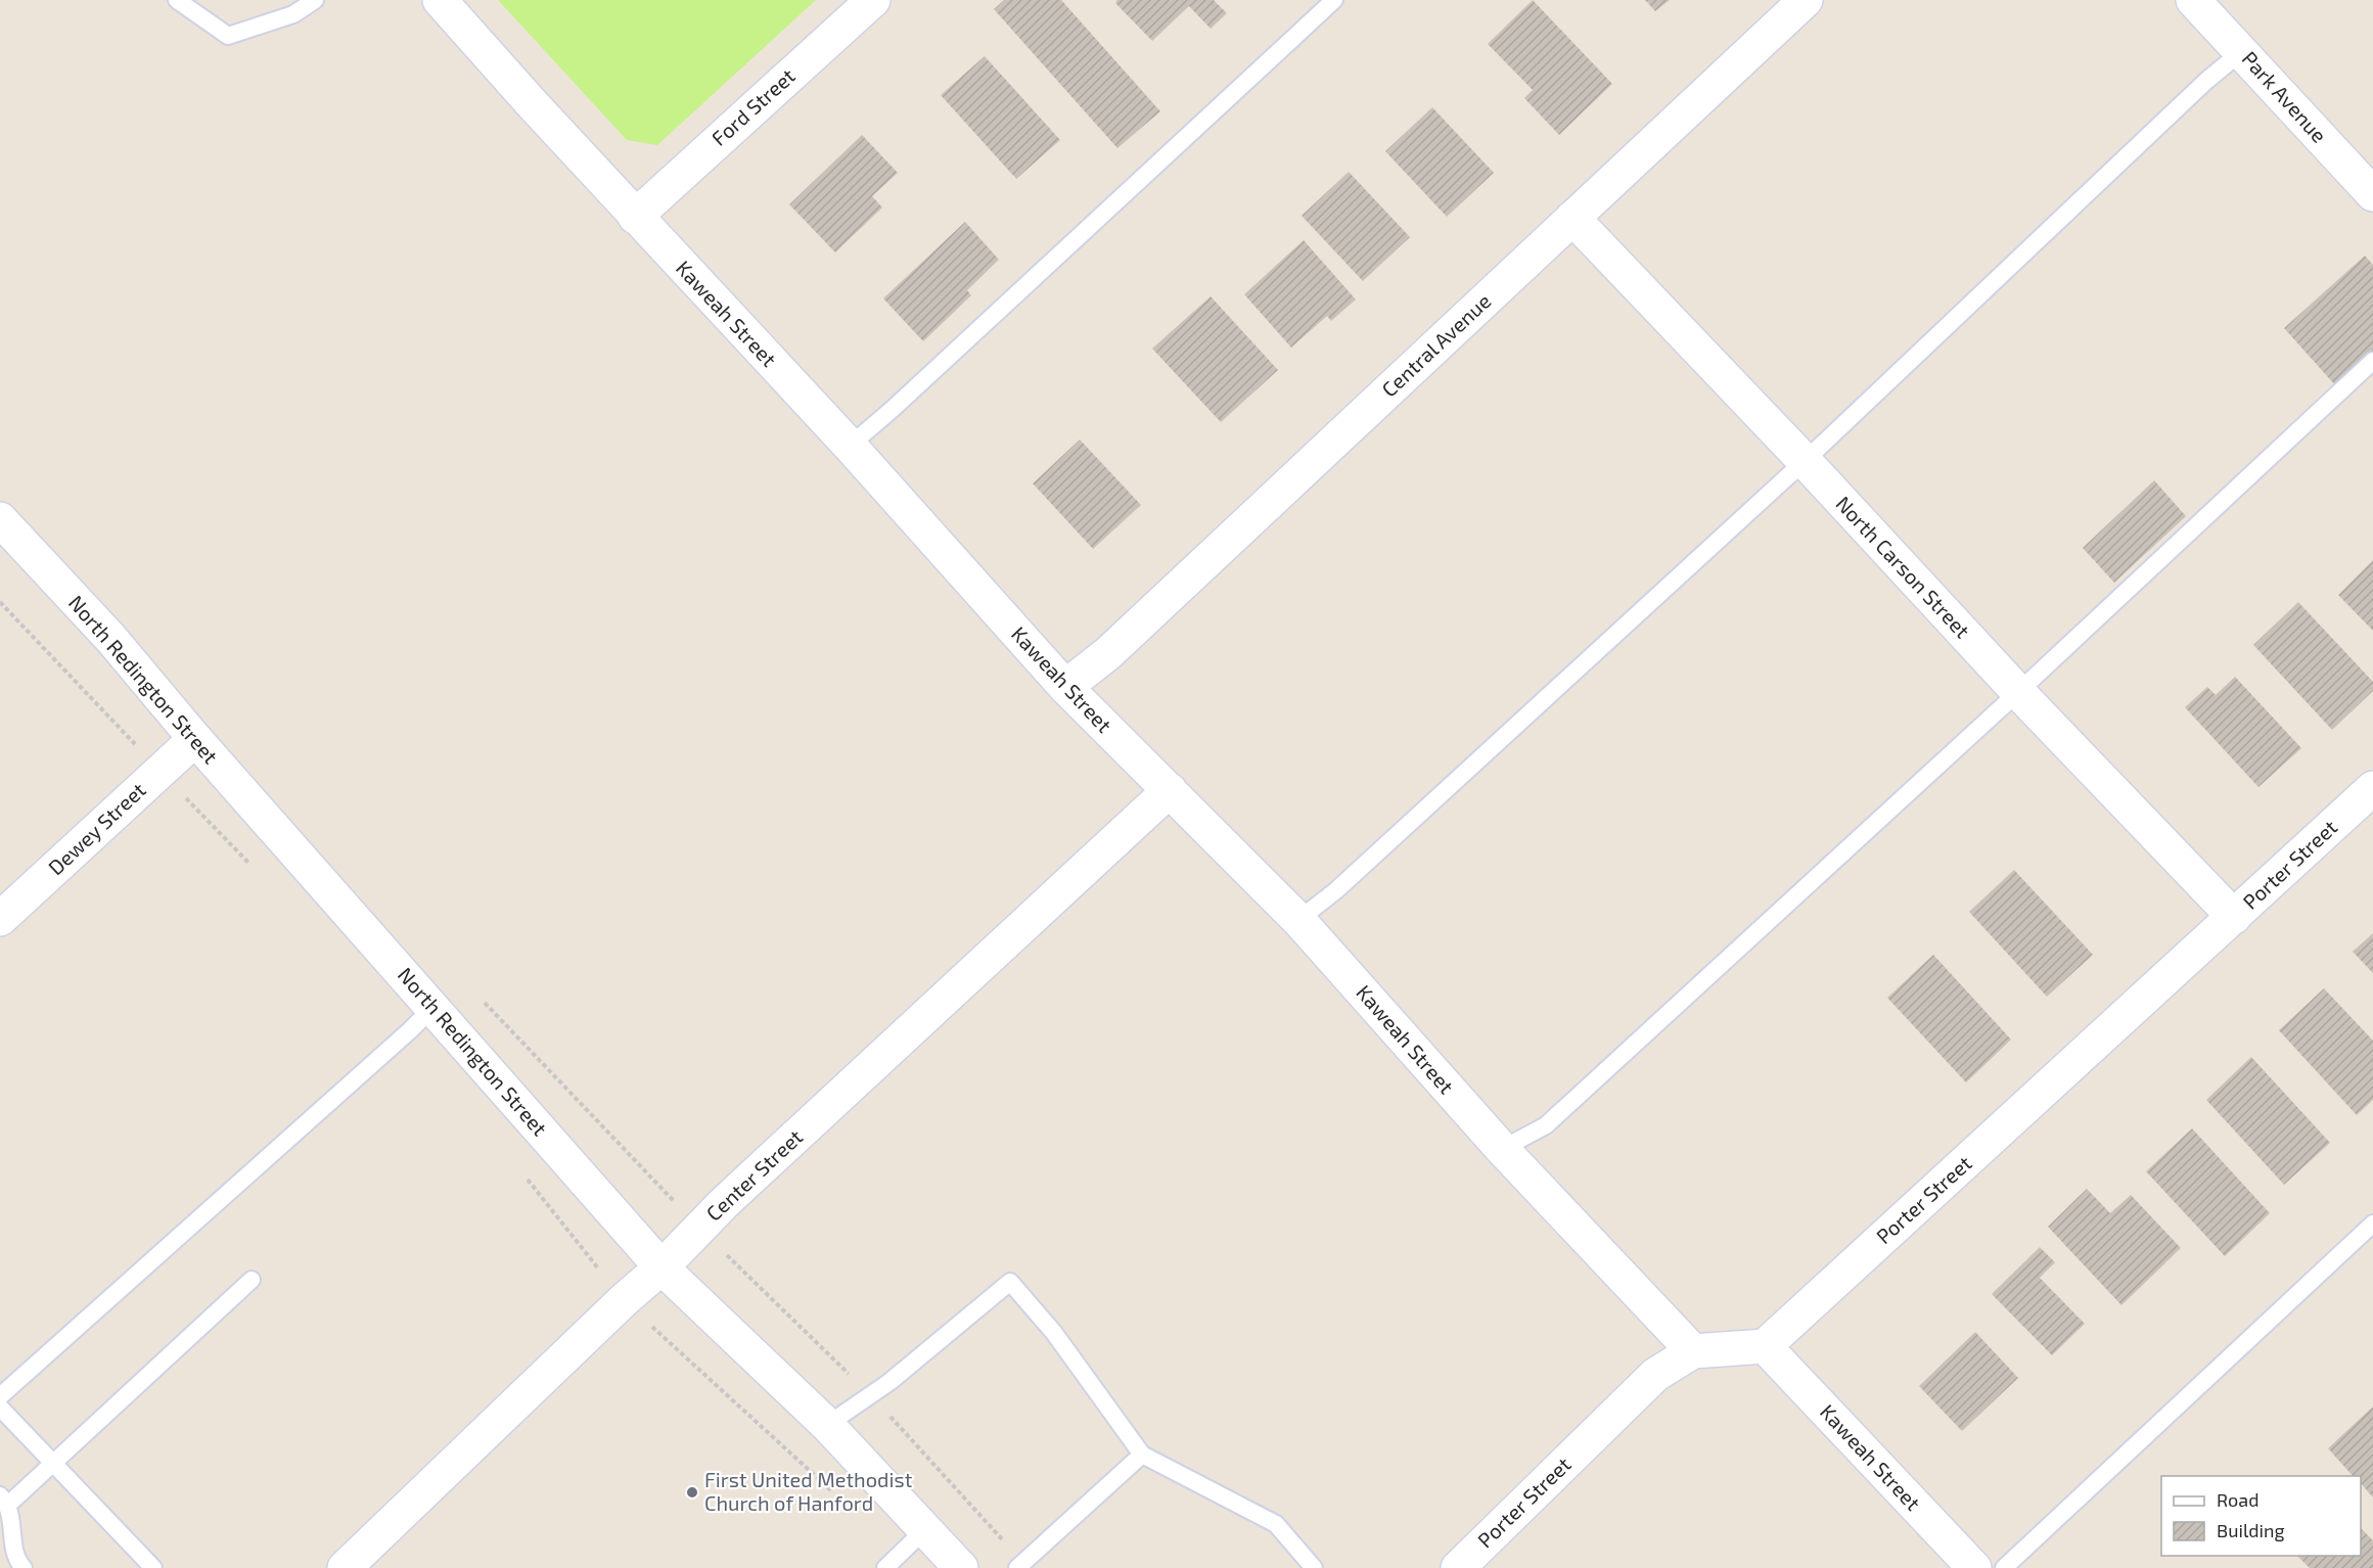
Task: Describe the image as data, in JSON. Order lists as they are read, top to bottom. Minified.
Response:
{"streets":{"street":["Park Avenue","Ford Street","Kaweah Street","Central Avenue","North Carson Street","North Redington Street","Dewey Street","Porter Street","Center Street"]},"crossings":[["Ford Street","Kaweah Street"],["Kaweah Street","Central Avenue"],["Kaweah Street","Porter Street"],["Kaweah Street","Center Street"],["Central Avenue","North Carson Street"],["North Carson Street","Porter Street"],["North Redington Street","Dewey Street"],["North Redington Street","Center Street"]],"places":["First United Methodist Church of Hanford"],"legend":["Road","Building"]}
